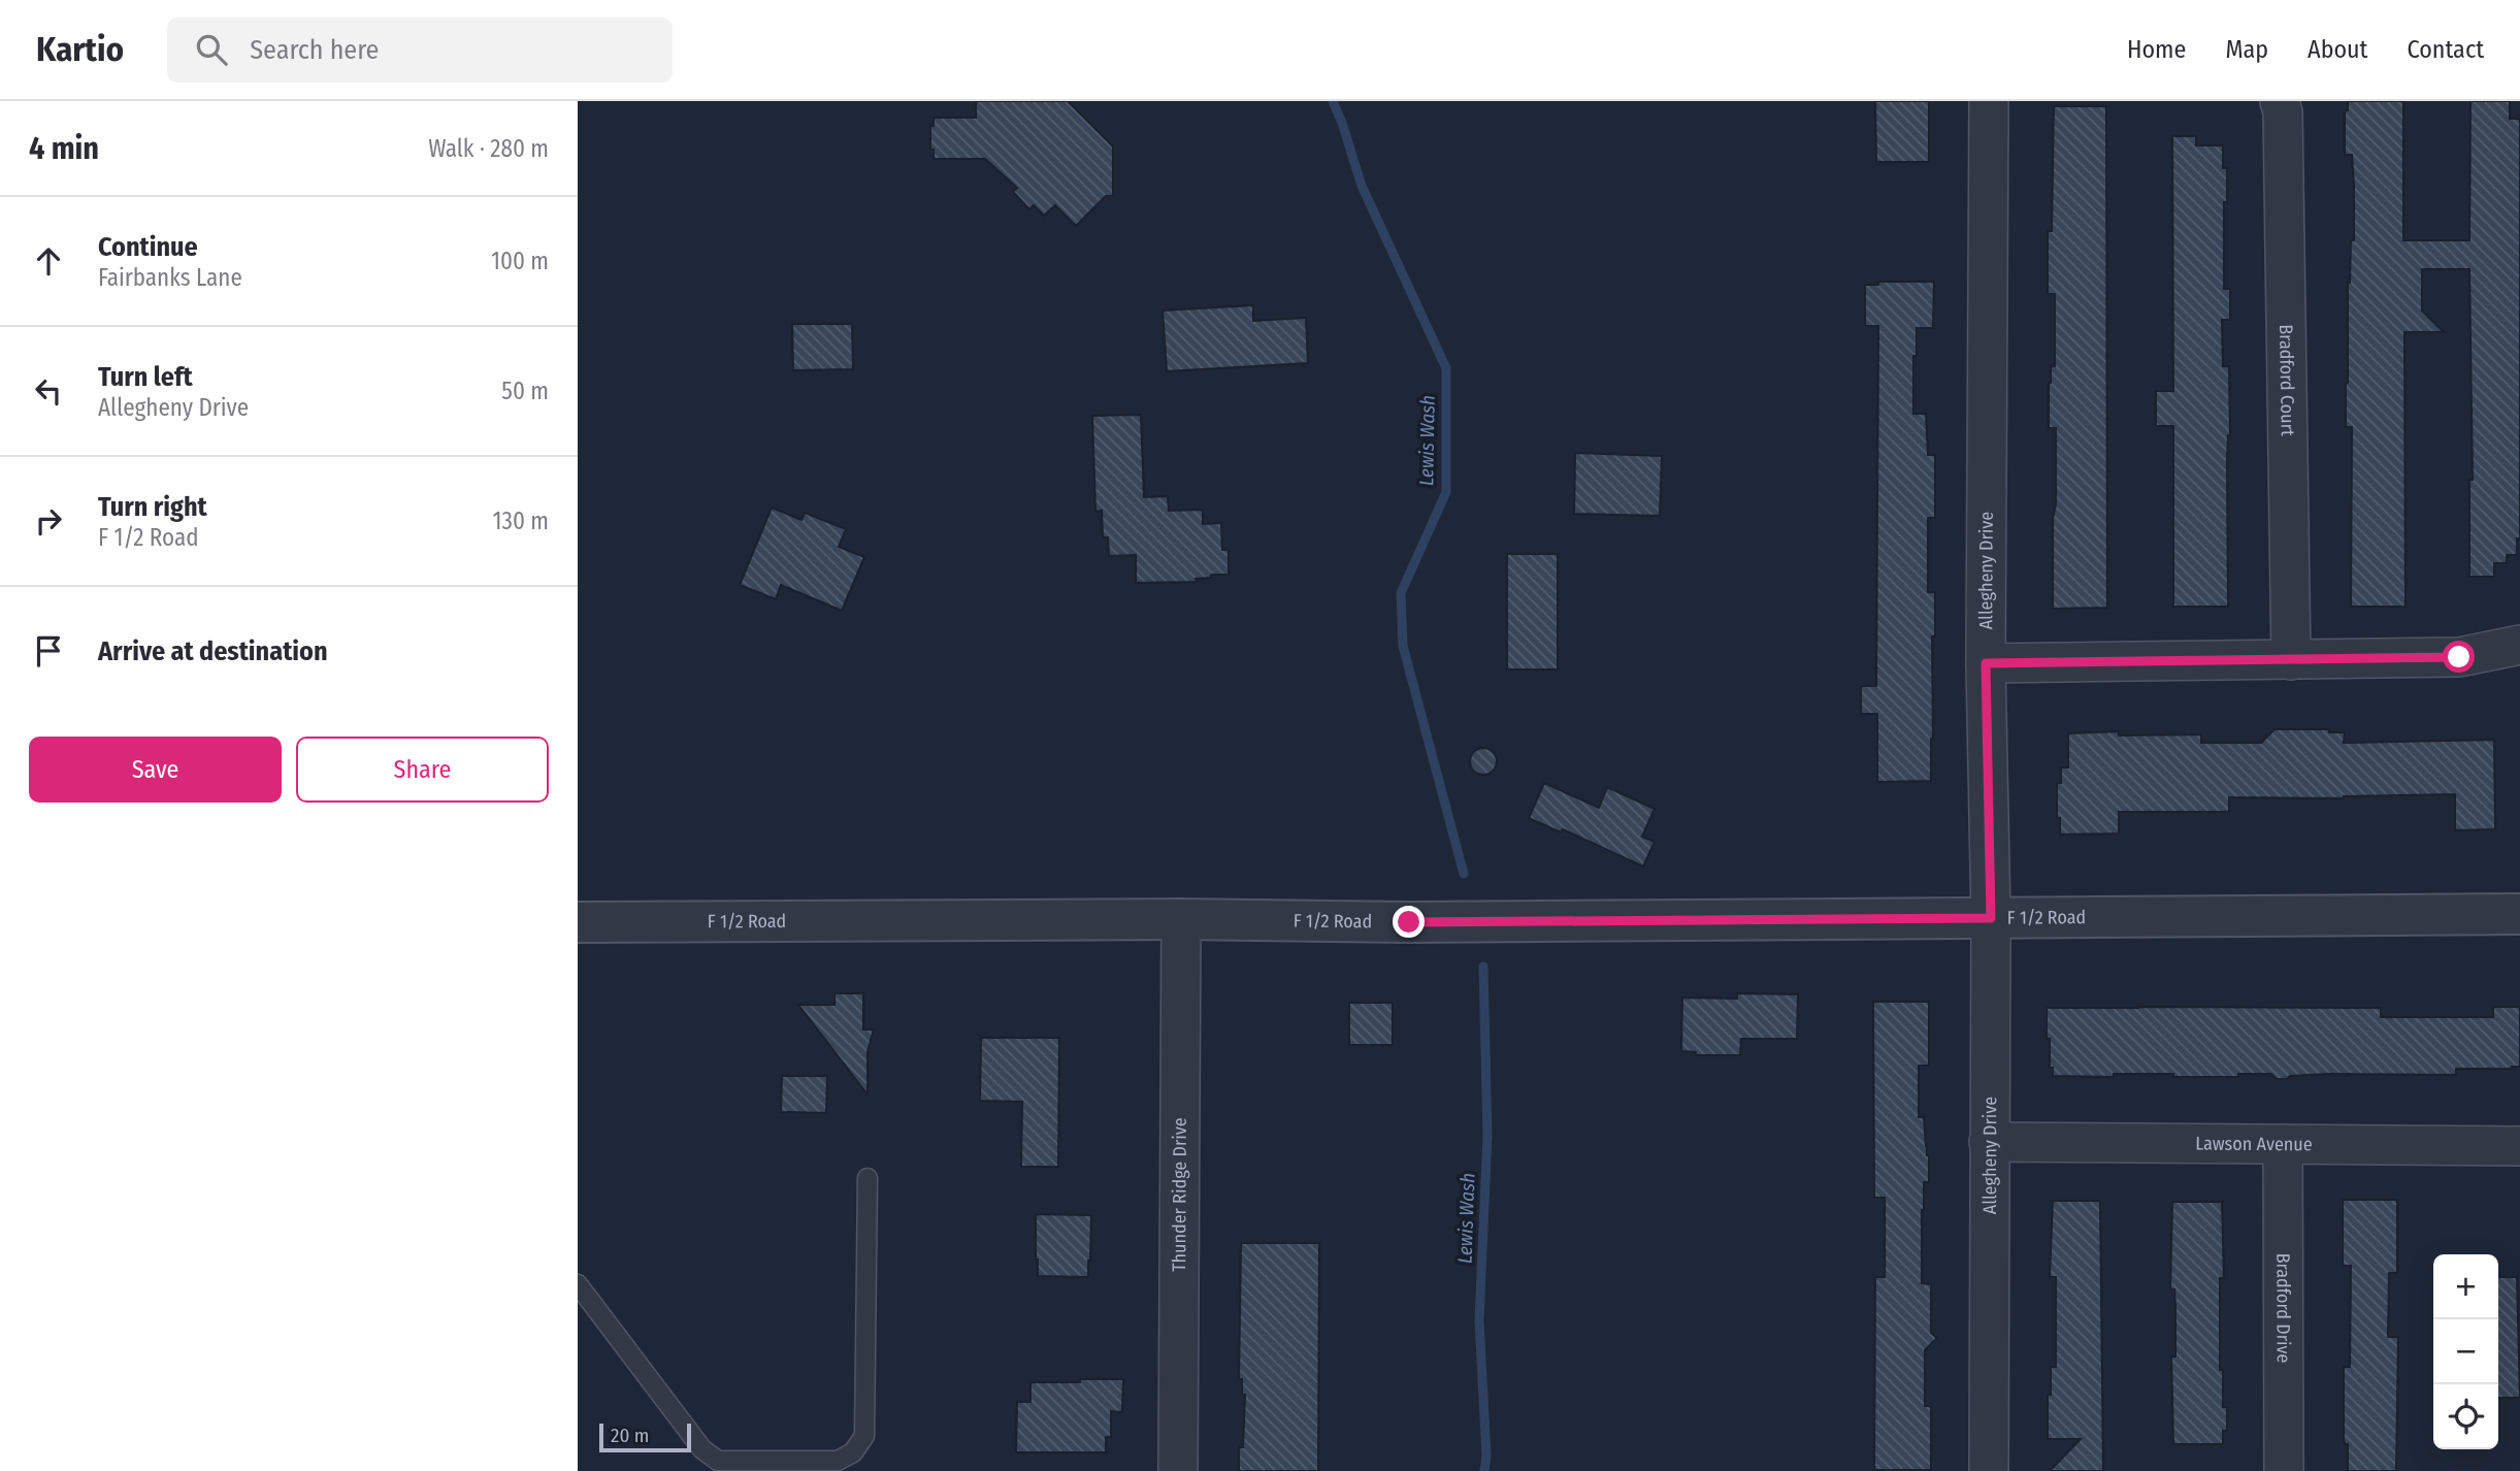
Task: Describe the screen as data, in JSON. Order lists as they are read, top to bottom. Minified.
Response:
{"streets":{"street":["Bradford Court","Allegheny Drive","F 1/2 Road","Lawson Avenue","Thunder Ridge Drive","Bradford Drive"]},"crossings":[["Allegheny Drive","F 1/2 Road"],["Allegheny Drive","Lawson Avenue"],["F 1/2 Road","Thunder Ridge Drive"],["Lawson Avenue","Bradford Drive"]],"water":["Lewis Wash"],"scale_bar":"20 m","page":{"header":"Kartio","search":"Search here","nav":["Home","Map","About","Contact"],"heading":["4 min","Walk · 280 m"],"list":[["Continue","Fairbanks Lane","100 m"],["Turn left","Allegheny Drive","50 m"],["Turn right","F 1/2 Road","130 m"],"Arrive at destination"],"buttons":["Save","Share"],"map_buttons":["+","−"],"scale":"20 m"}}
